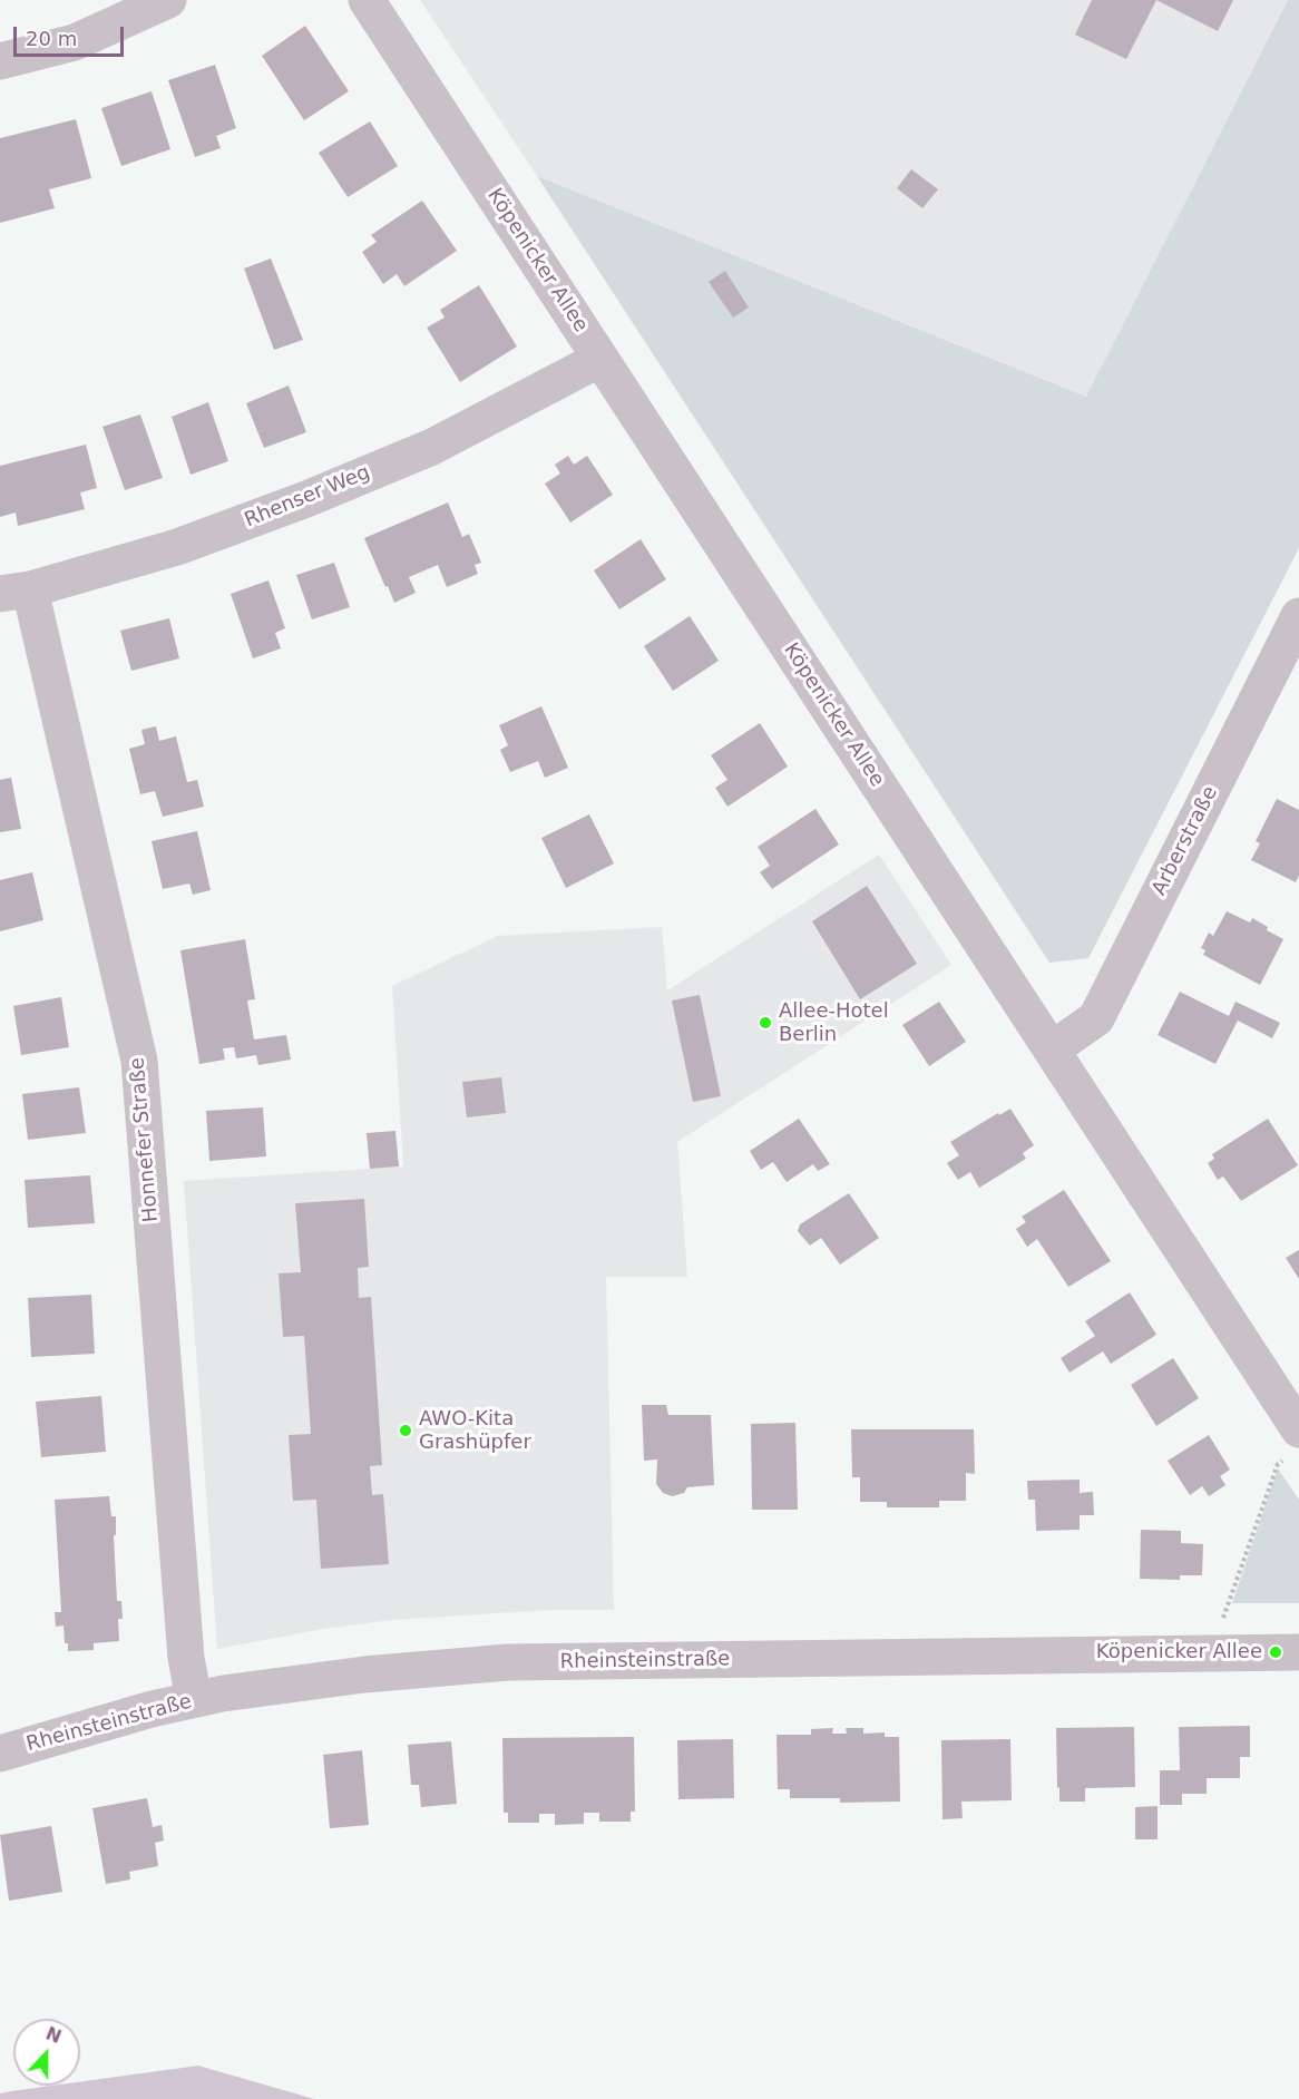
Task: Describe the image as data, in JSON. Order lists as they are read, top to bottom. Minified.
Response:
{"streets":{"street":["Köpenicker Allee","Rhenser Weg","Arberstraße","Honnefer Straße","Rheinsteinstraße"]},"crossings":[["Köpenicker Allee","Rhenser Weg"],["Köpenicker Allee","Arberstraße"],["Rhenser Weg","Honnefer Straße"],["Honnefer Straße","Rheinsteinstraße"]],"places":["Allee-Hotel Berlin","AWO-Kita Grashüpfer","Köpenicker Allee"],"scale_bar":"20 m","north":"top"}
